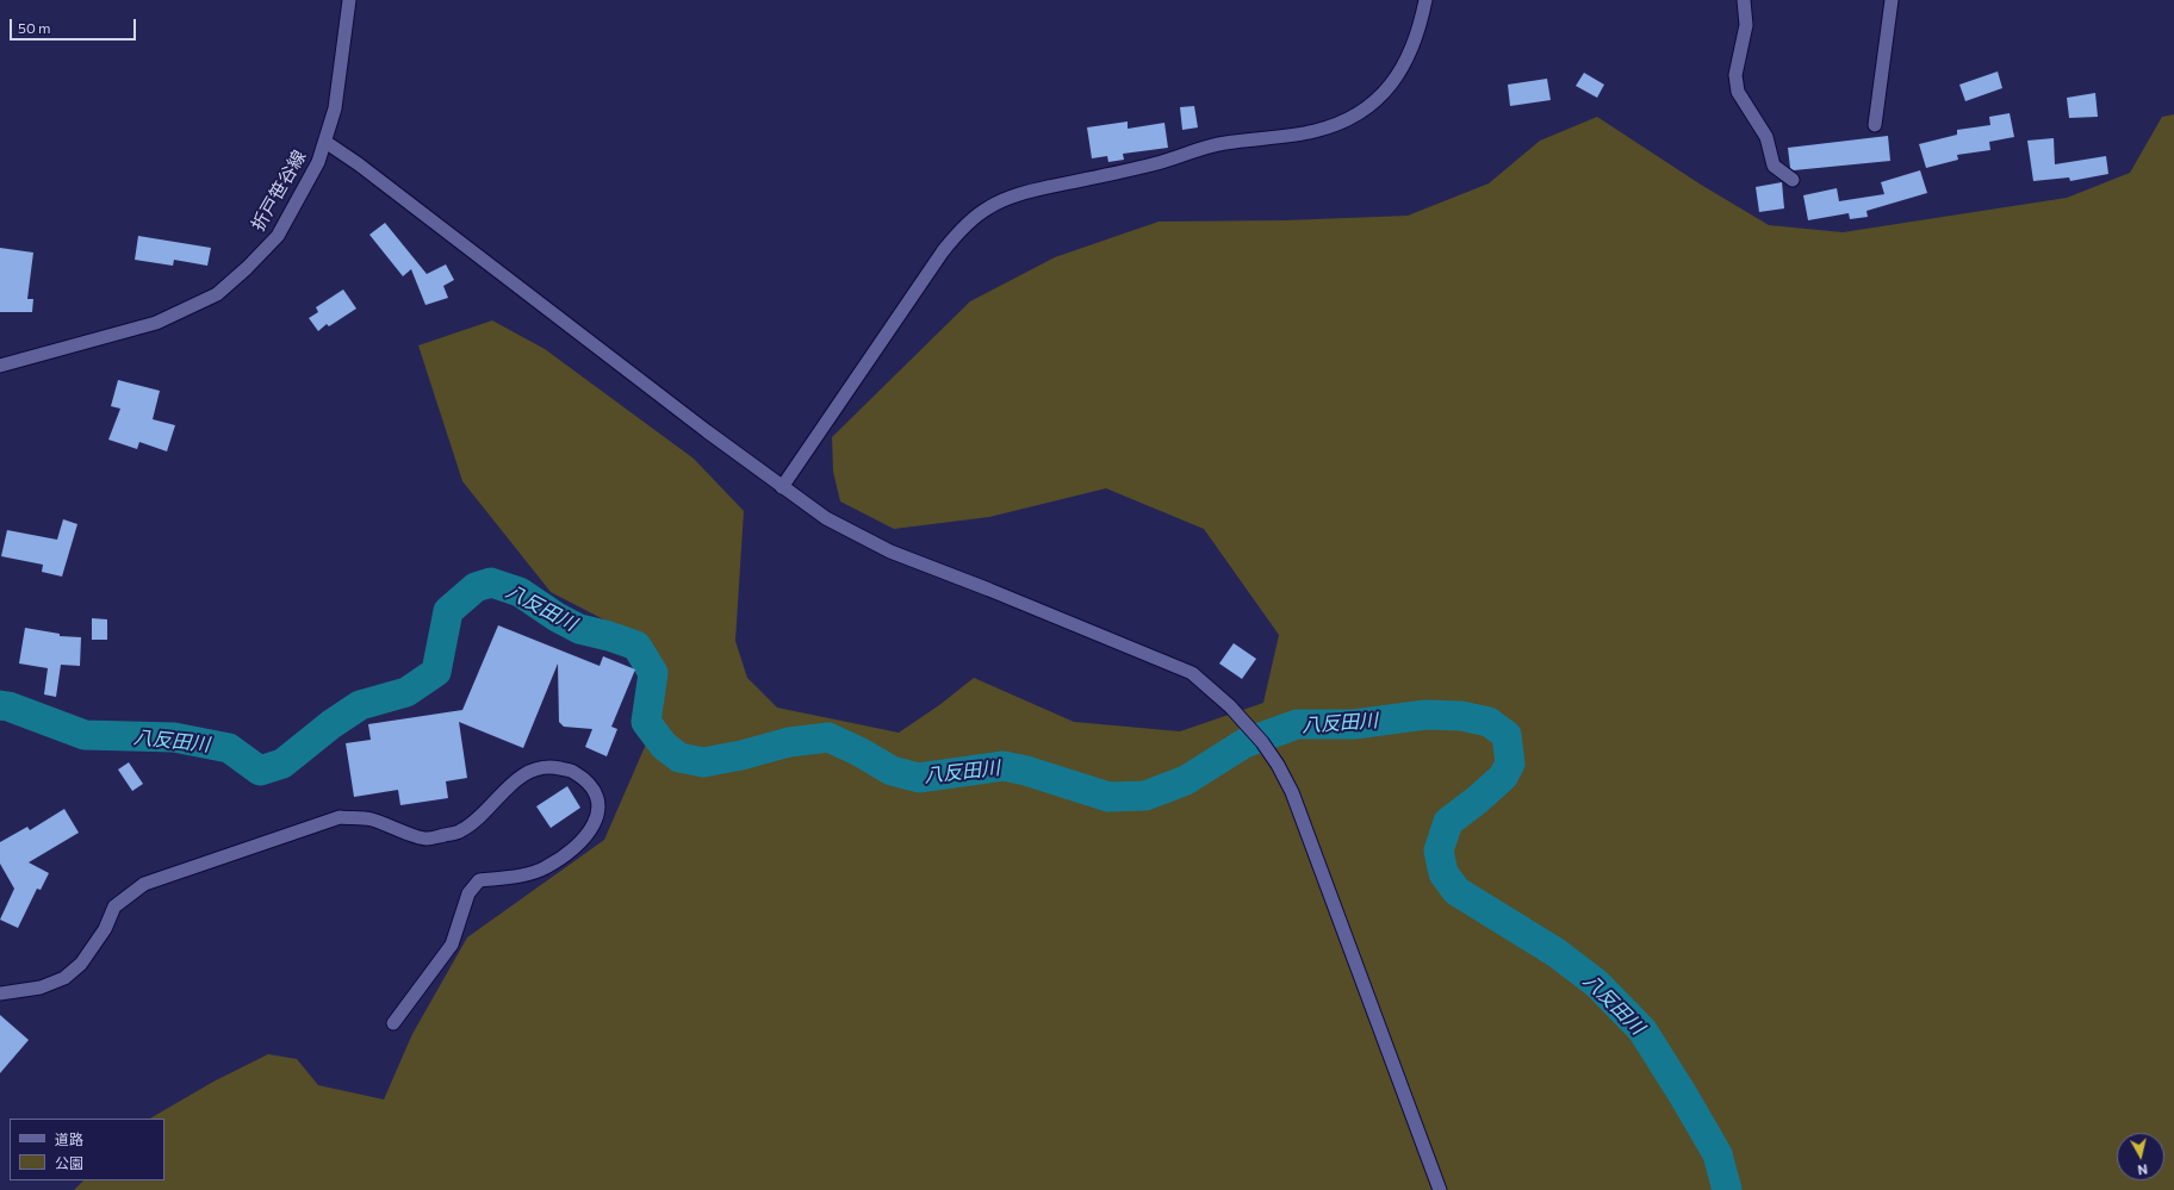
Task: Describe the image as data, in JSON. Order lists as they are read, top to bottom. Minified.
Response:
{"streets":{"street":["折戸笹谷線"]},"water":["八反田川"],"legend":["道路","公園"],"scale_bar":"50 m","north":"bottom"}
